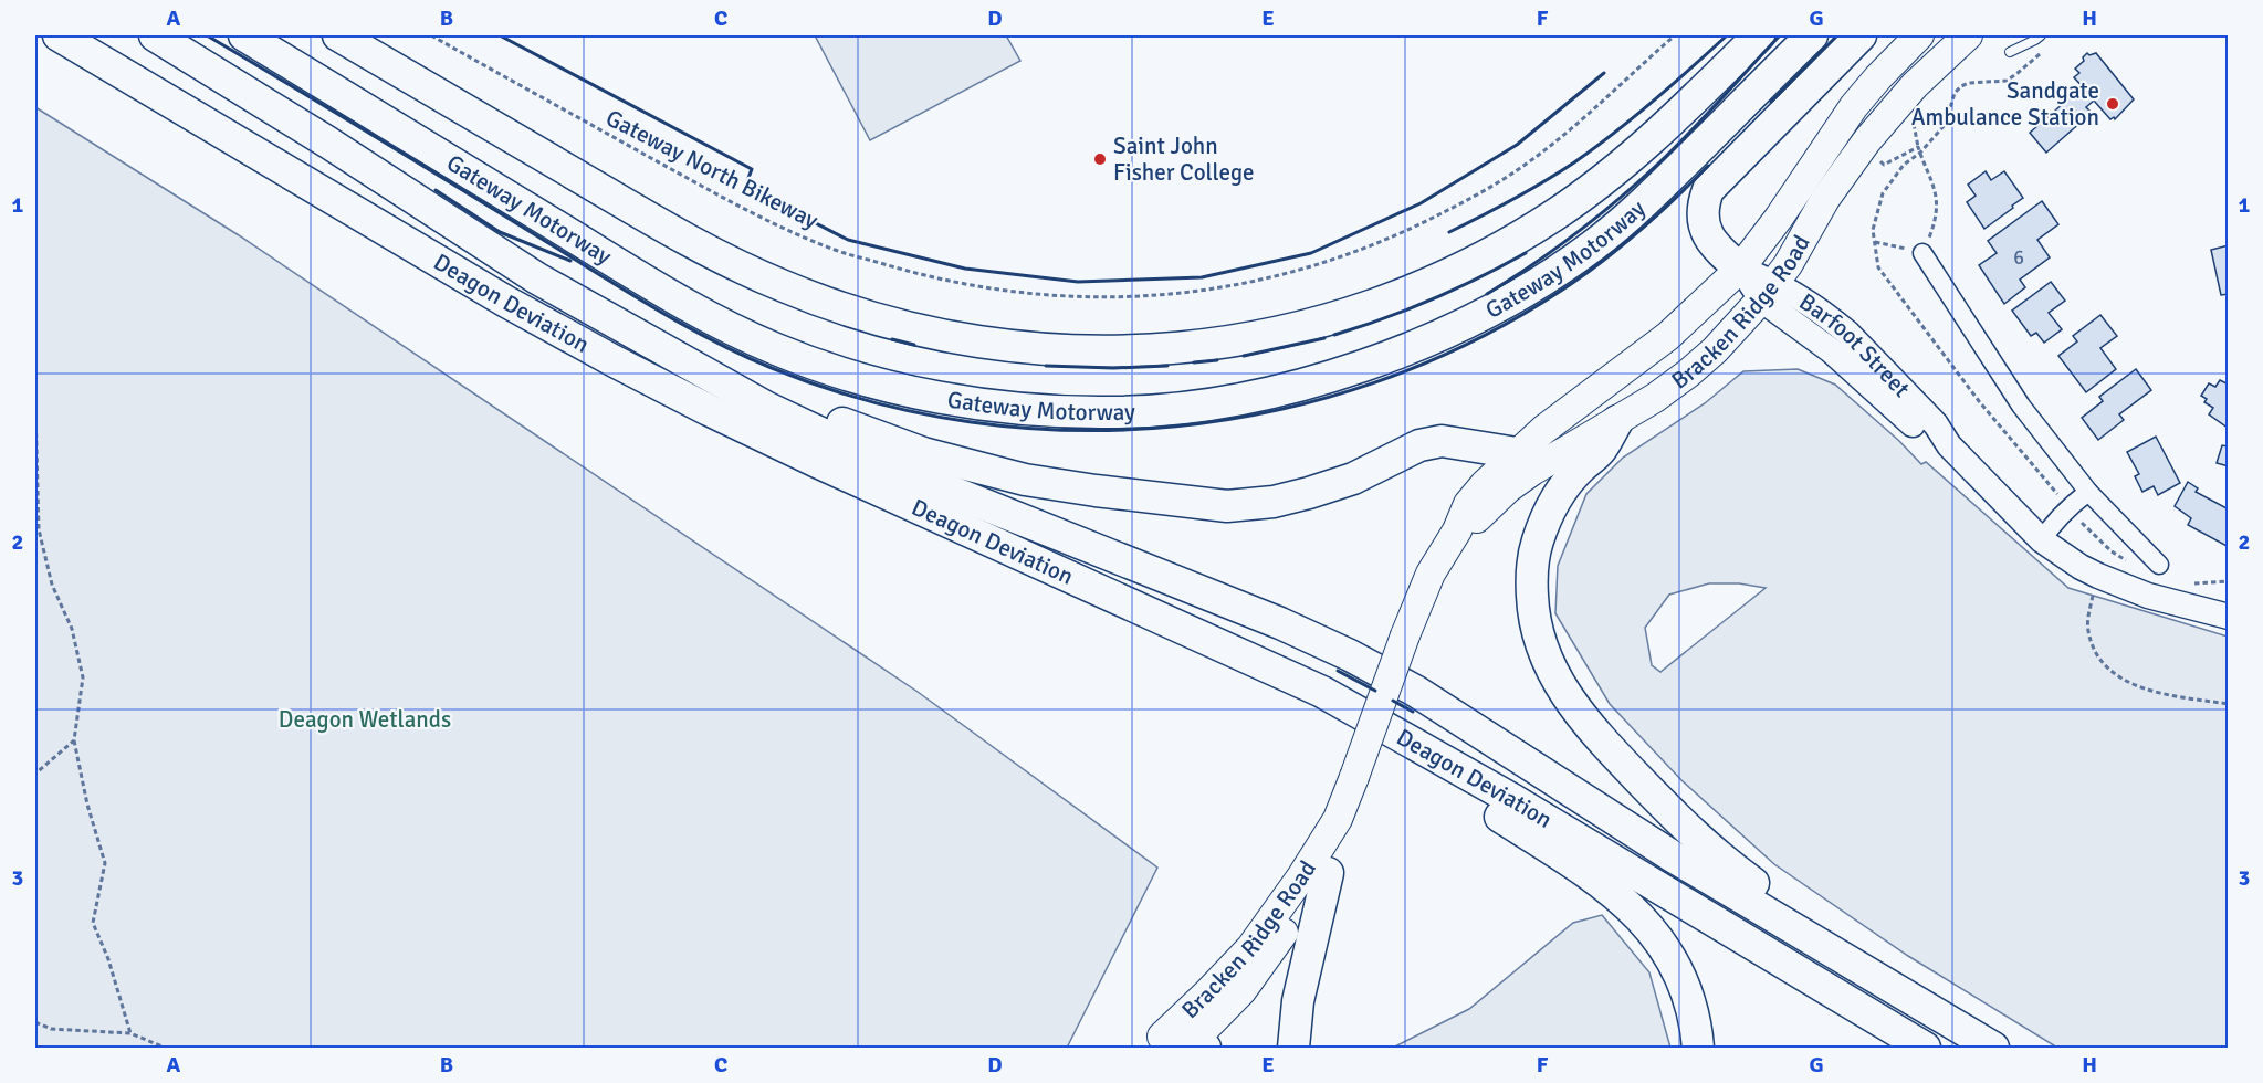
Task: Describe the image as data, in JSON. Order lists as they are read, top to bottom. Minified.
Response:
{"streets":{"highway":["Gateway Motorway","Deagon Deviation"],"main road":["Bracken Ridge Road"],"street":["Barfoot Street"],"path":["Gateway North Bikeway"]},"crossings":[["Bracken Ridge Road","Barfoot Street"]],"parks":["Deagon Wetlands"],"places":["Sandgate Ambulance Station","Saint John Fisher College"],"house_numbers":["6"],"grid":{"columns":["A","B","C","D","E","F","G","H"],"rows":["1","2","3"]}}
